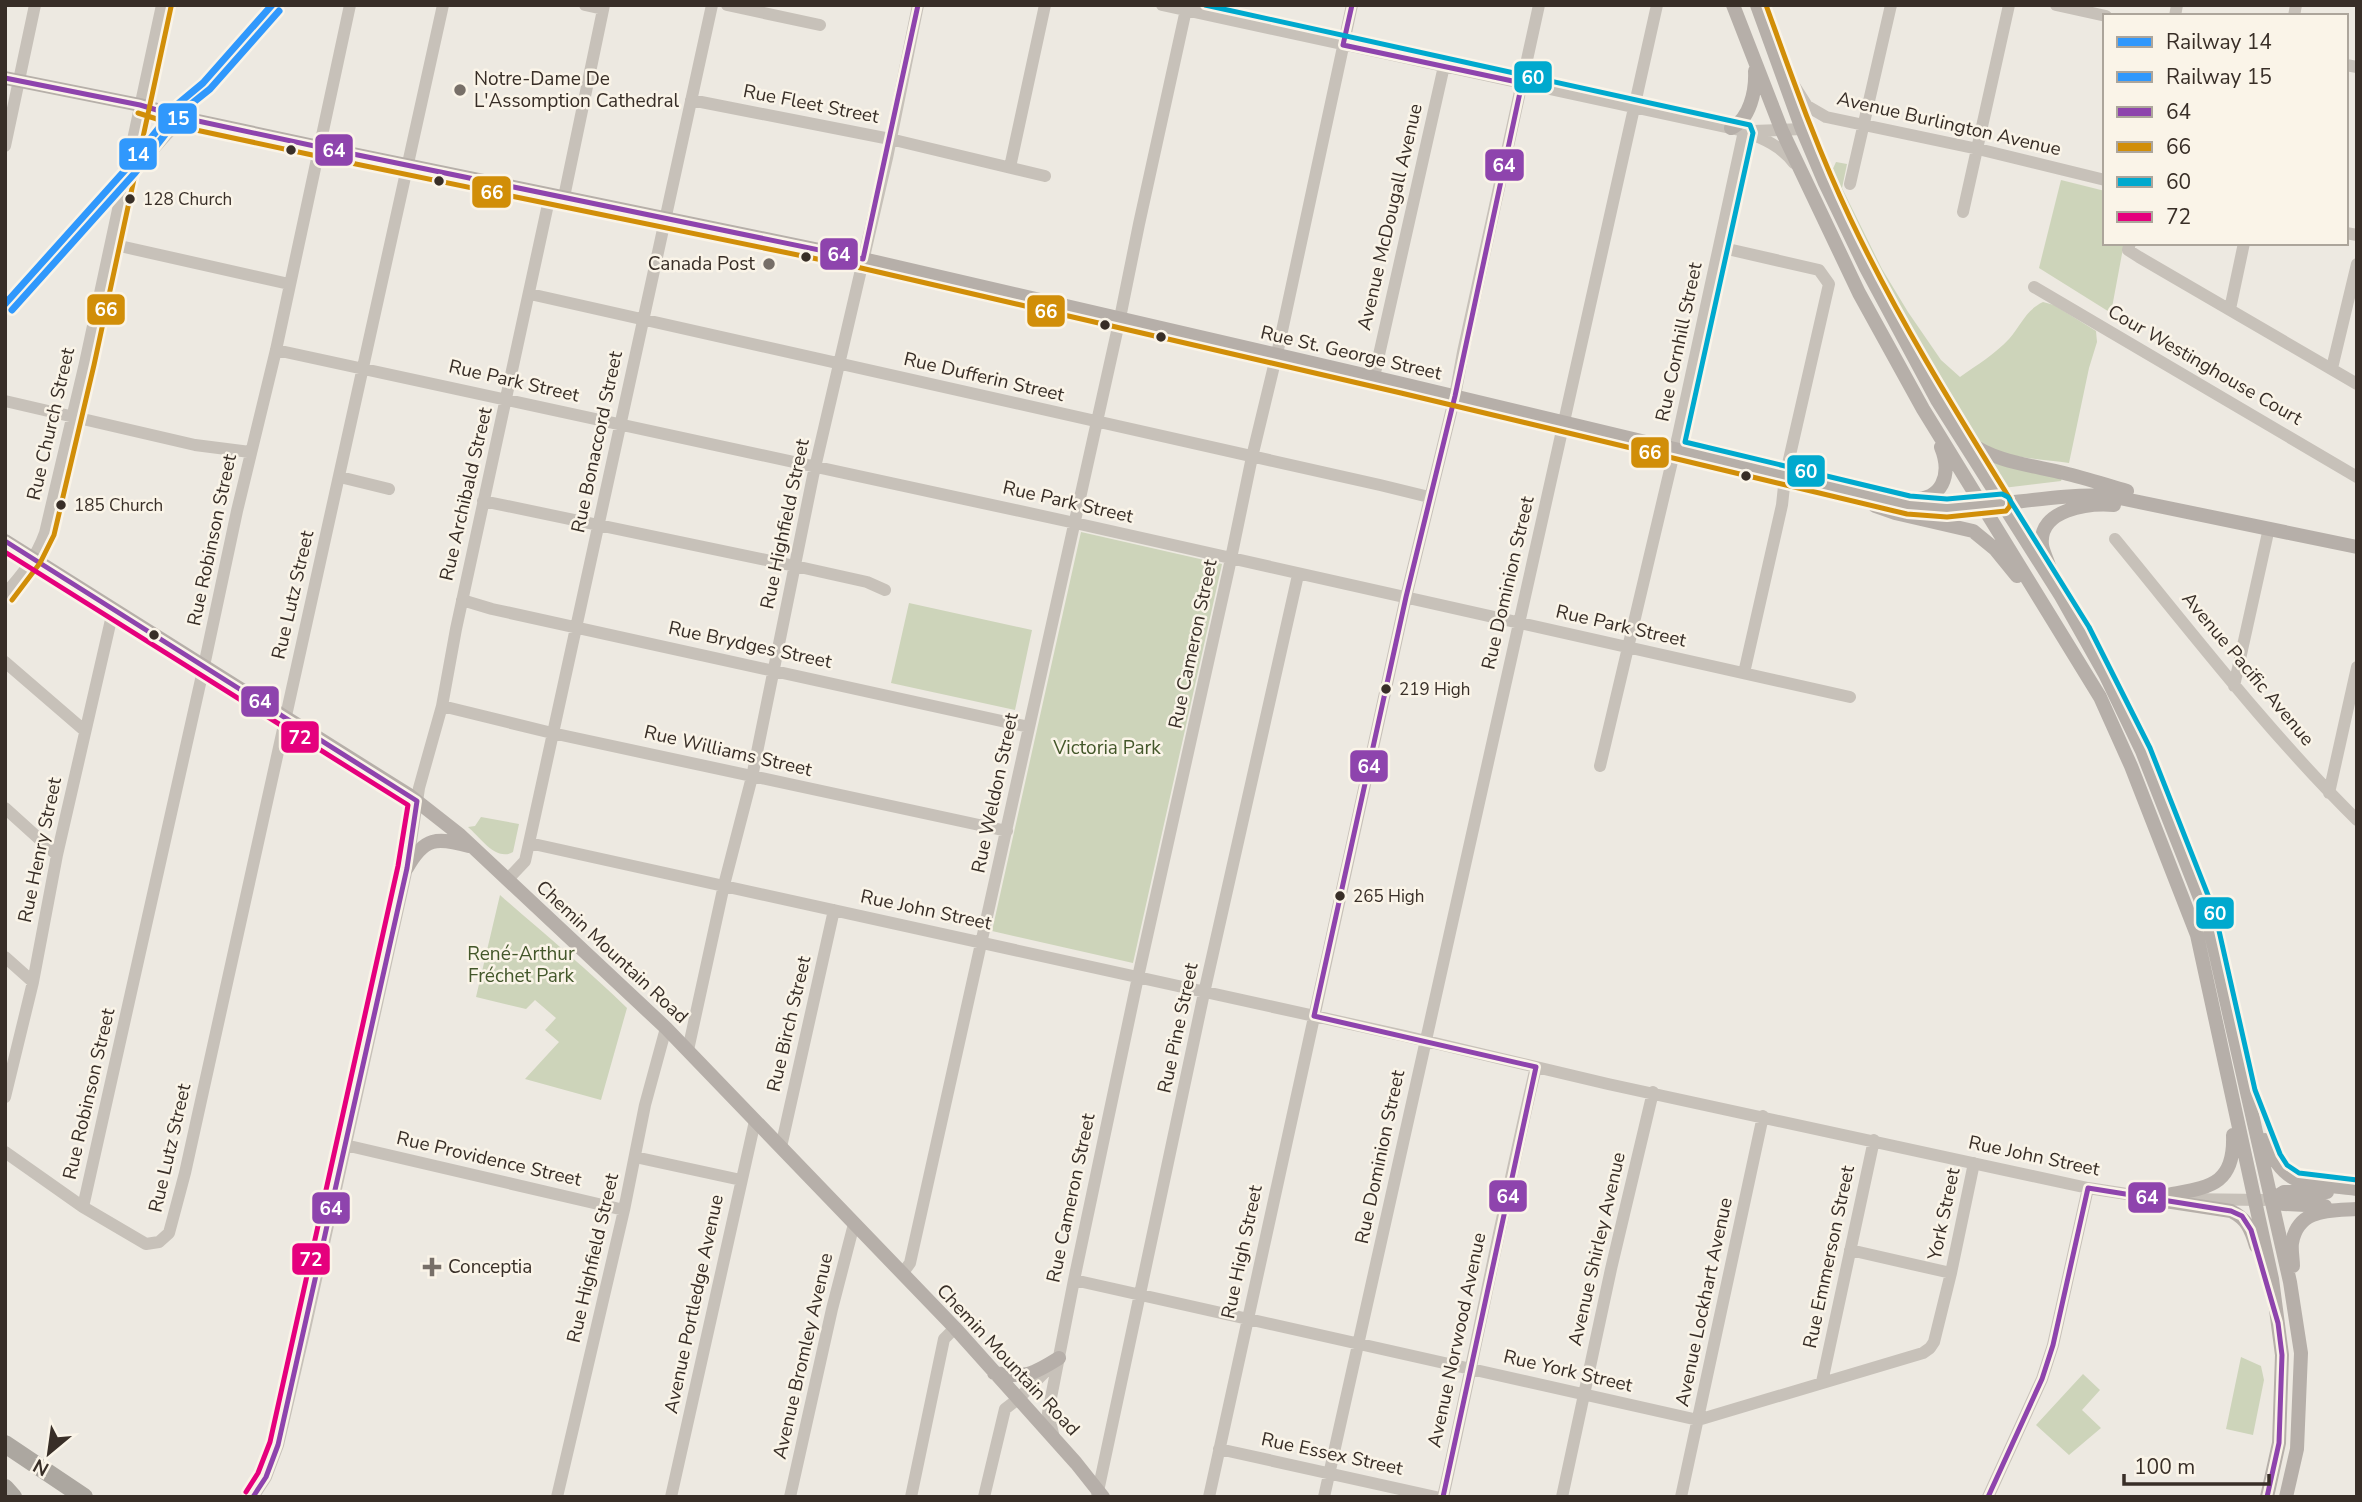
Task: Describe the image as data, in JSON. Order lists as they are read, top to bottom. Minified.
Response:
{"streets":{"main road":["Rue St. George Street","Chemin Mountain Road"],"street":["Rue Fleet Street","Avenue Burlington Avenue","Avenue McDougall Avenue","Rue Cornhill Street","Cour Westinghouse Court","Rue Dufferin Street","Rue Park Street","Rue Church Street","Rue Bonaccord Street","Rue Archibald Street","Rue Highfield Street","Rue Robinson Street","Rue Dominion Street","Rue Lutz Street","Rue Cameron Street","Rue Brydges Street","Avenue Pacific Avenue","Rue Williams Street","Rue Weldon Street","Rue Henry Street","Rue John Street","Rue Birch Street","Rue Pine Street","Rue Providence Street","York Street","Avenue Shirley Avenue","Rue High Street","Rue Emmerson Street","Avenue Lockhart Avenue","Avenue Portledge Avenue","Avenue Norwood Avenue","Avenue Bromley Avenue","Rue York Street","Rue Essex Street"]},"crossings":[["Rue Fleet Street","Rue Bonaccord Street"],["Rue Fleet Street","Rue Highfield Street"],["Avenue McDougall Avenue","Rue St. George Street"],["Rue Cornhill Street","Rue St. George Street"],["Rue Cornhill Street","Rue Park Street"],["Rue St. George Street","Rue Church Street"],["Rue St. George Street","Rue Bonaccord Street"],["Rue St. George Street","Rue Archibald Street"],["Rue St. George Street","Rue Highfield Street"],["Rue St. George Street","Rue Robinson Street"],["Rue St. George Street","Rue Dominion Street"],["Rue St. George Street","Rue Lutz Street"],["Rue St. George Street","Rue Cameron Street"],["Rue St. George Street","Rue Weldon Street"],["Rue St. George Street","Rue High Street"],["Rue Dufferin Street","Rue Bonaccord Street"],["Rue Dufferin Street","Rue Archibald Street"],["Rue Dufferin Street","Rue Highfield Street"],["Rue Dufferin Street","Rue Cameron Street"],["Rue Dufferin Street","Rue Weldon Street"],["Rue Dufferin Street","Rue High Street"],["Rue Park Street","Rue Bonaccord Street"],["Rue Park Street","Rue Archibald Street"],["Rue Park Street","Rue Highfield Street"],["Rue Park Street","Rue Robinson Street"],["Rue Park Street","Rue Dominion Street"],["Rue Park Street","Rue Lutz Street"],["Rue Park Street","Rue Cameron Street"],["Rue Park Street","Rue Weldon Street"],["Rue Park Street","Rue Pine Street"],["Rue Park Street","Rue High Street"],["Rue Church Street","Chemin Mountain Road"],["Rue Bonaccord Street","Rue Brydges Street"],["Rue Bonaccord Street","Rue Williams Street"],["Rue Bonaccord Street","Rue John Street"],["Rue Bonaccord Street","Chemin Mountain Road"],["Rue Archibald Street","Rue Brydges Street"],["Rue Archibald Street","Rue Williams Street"],["Rue Archibald Street","Chemin Mountain Road"],["Rue Archibald Street","Rue Providence Street"],["Rue Highfield Street","Rue Brydges Street"],["Rue Highfield Street","Rue Williams Street"],["Rue Highfield Street","Rue John Street"],["Rue Highfield Street","Chemin Mountain Road"],["Rue Highfield Street","Rue Providence Street"],["Rue Robinson Street","Rue Lutz Street"],["Rue Robinson Street","Chemin Mountain Road"],["Rue Dominion Street","Rue John Street"],["Rue Dominion Street","Rue York Street"],["Rue Dominion Street","Rue Essex Street"],["Rue Lutz Street","Chemin Mountain Road"],["Rue Cameron Street","Rue John Street"],["Rue Cameron Street","Chemin Mountain Road"],["Rue Cameron Street","Rue York Street"],["Rue Brydges Street","Rue Weldon Street"],["Rue Williams Street","Rue Weldon Street"],["Rue Weldon Street","Rue John Street"],["Rue Weldon Street","Chemin Mountain Road"],["Rue Henry Street","Chemin Mountain Road"],["Rue John Street","Rue Birch Street"],["Rue John Street","Rue Pine Street"],["Rue John Street","York Street"],["Rue John Street","Avenue Shirley Avenue"],["Rue John Street","Rue High Street"],["Rue John Street","Rue Emmerson Street"],["Rue John Street","Avenue Lockhart Avenue"],["Rue John Street","Avenue Norwood Avenue"],["Chemin Mountain Road","Rue Birch Street"],["Chemin Mountain Road","Rue Pine Street"],["Chemin Mountain Road","Avenue Portledge Avenue"],["Chemin Mountain Road","Avenue Bromley Avenue"],["Rue Pine Street","Rue York Street"],["York Street","Rue York Street"],["Avenue Shirley Avenue","Rue York Street"],["Rue High Street","Rue York Street"],["Rue High Street","Rue Essex Street"],["Rue Emmerson Street","Rue York Street"],["Avenue Lockhart Avenue","Rue York Street"],["Avenue Norwood Avenue","Rue York Street"]],"parks":["Victoria Park","René-Arthur Fréchet Park"],"places":{"other":["Notre-Dame De L'Assomption Cathedral","128 Church","Canada Post","185 Church","219 High","265 High"],"health":["Conceptia"]},"lines":["rail line 14","transit line 64","transit line 66","transit line 60","rail line 15","transit line 72"],"legend":["Railway 14","Railway 15","64","66","60","72"],"scale_bar":"100 m","north":"bottom left"}
